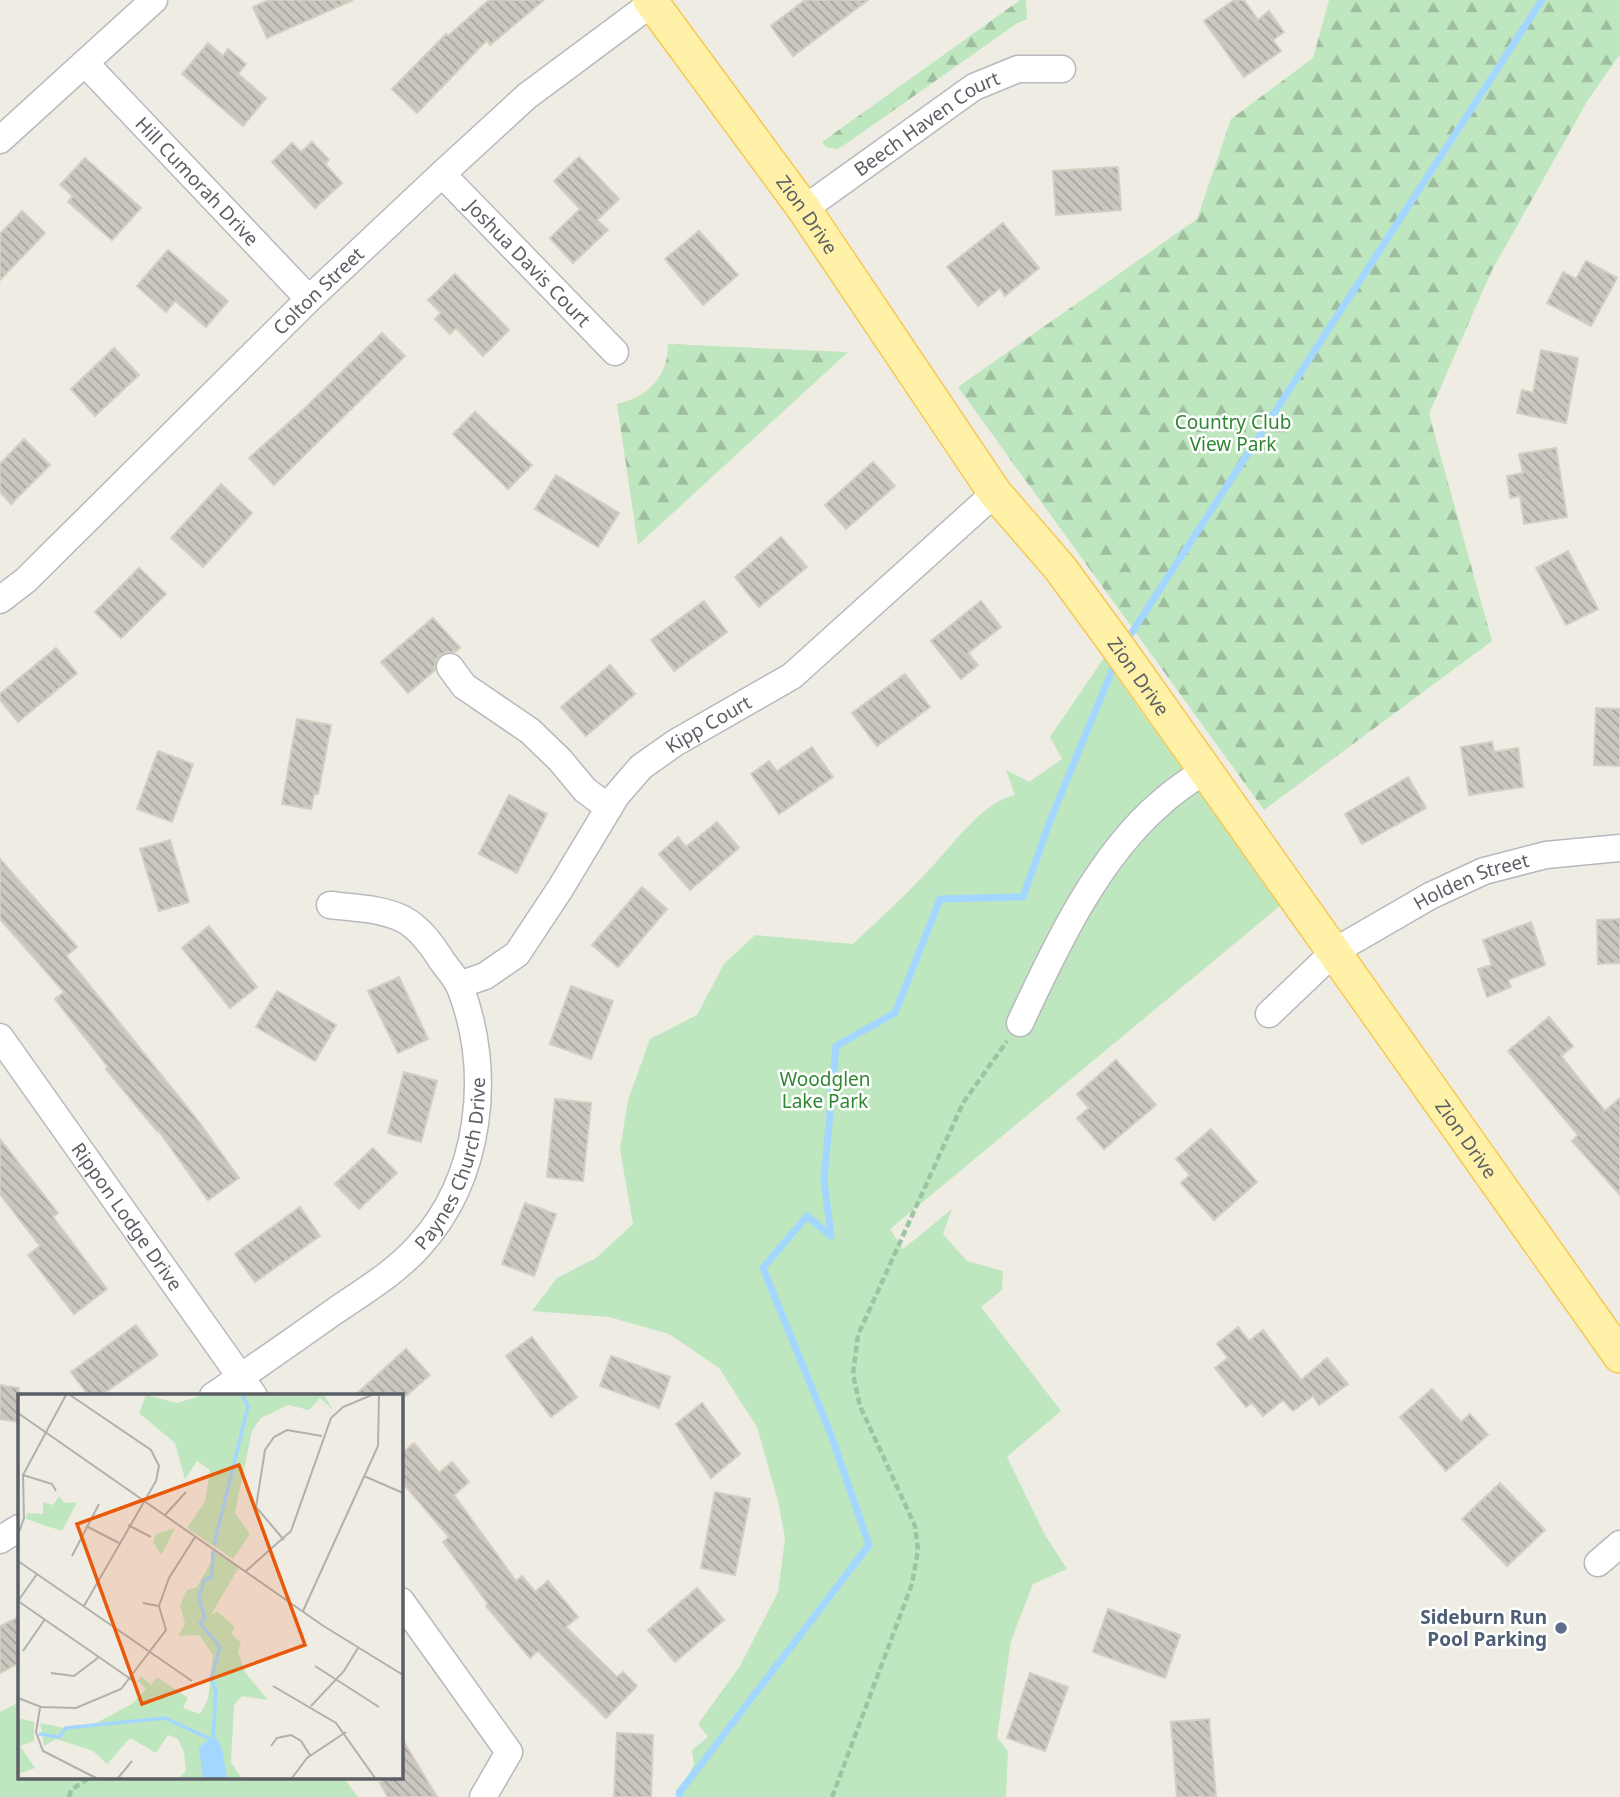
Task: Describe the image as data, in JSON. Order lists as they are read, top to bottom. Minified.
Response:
{"streets":{"main road":["Zion Drive"],"street":["Beech Haven Court","Hill Cumorah Drive","Joshua Davis Court","Colton Street","Kipp Court","Holden Street","Paynes Church Drive","Rippon Lodge Drive"]},"crossings":[["Beech Haven Court","Zion Drive"],["Hill Cumorah Drive","Colton Street"],["Zion Drive","Colton Street"],["Zion Drive","Kipp Court"],["Zion Drive","Holden Street"],["Joshua Davis Court","Colton Street"],["Kipp Court","Paynes Church Drive"],["Paynes Church Drive","Rippon Lodge Drive"]],"parks":["Country Club View Park","Woodglen Lake Park"],"places":["Sideburn Run Pool Parking"]}
